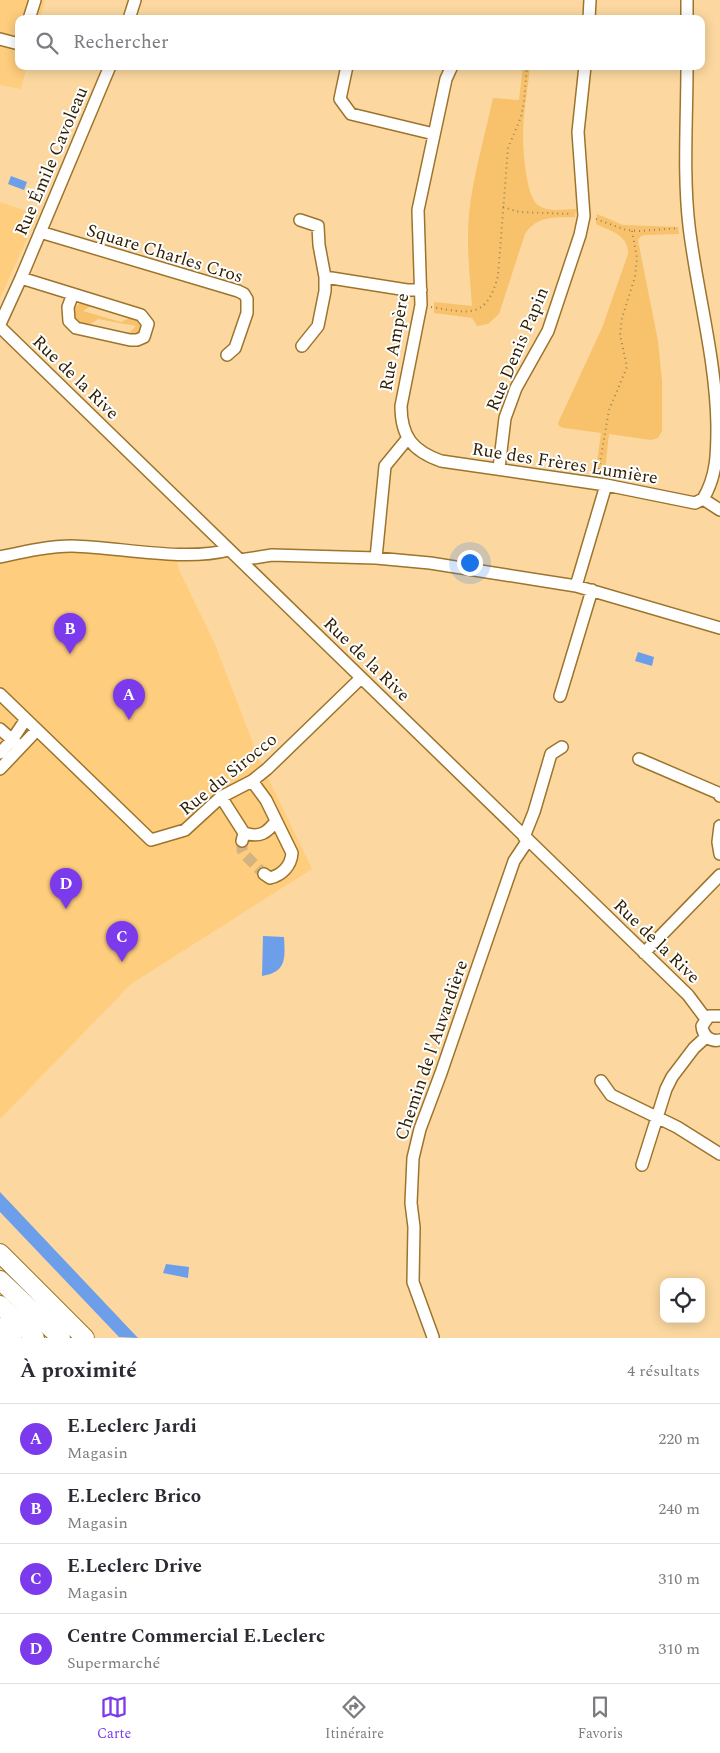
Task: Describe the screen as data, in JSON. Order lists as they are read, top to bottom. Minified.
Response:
{"streets":{"street":["Rue Émile Cavoleau","Square Charles Cros","Rue Ampère","Rue Denis Papin","Rue de la Rive","Rue des Frères Lumière","Rue du Sirocco","Chemin de l'Auvardière"]},"crossings":[["Rue Émile Cavoleau","Square Charles Cros"],["Rue Émile Cavoleau","Rue de la Rive"],["Rue Ampère","Rue des Frères Lumière"],["Rue Denis Papin","Rue des Frères Lumière"],["Rue de la Rive","Rue du Sirocco"],["Rue de la Rive","Chemin de l'Auvardière"]],"page":{"search":"Rechercher","pins":["B","A","D","C"],"heading":["À proximité","4 résultats"],"list":[{"mark":"A","name":"E.Leclerc Jardi","note":"Magasin","value":"220 m"},{"mark":"B","name":"E.Leclerc Brico","note":"Magasin","value":"240 m"},{"mark":"C","name":"E.Leclerc Drive","note":"Magasin","value":"310 m"},{"mark":"D","name":"Centre Commercial E.Leclerc","note":"Supermarché","value":"310 m"}],"nav":["Carte","Itinéraire","Favoris"]}}
